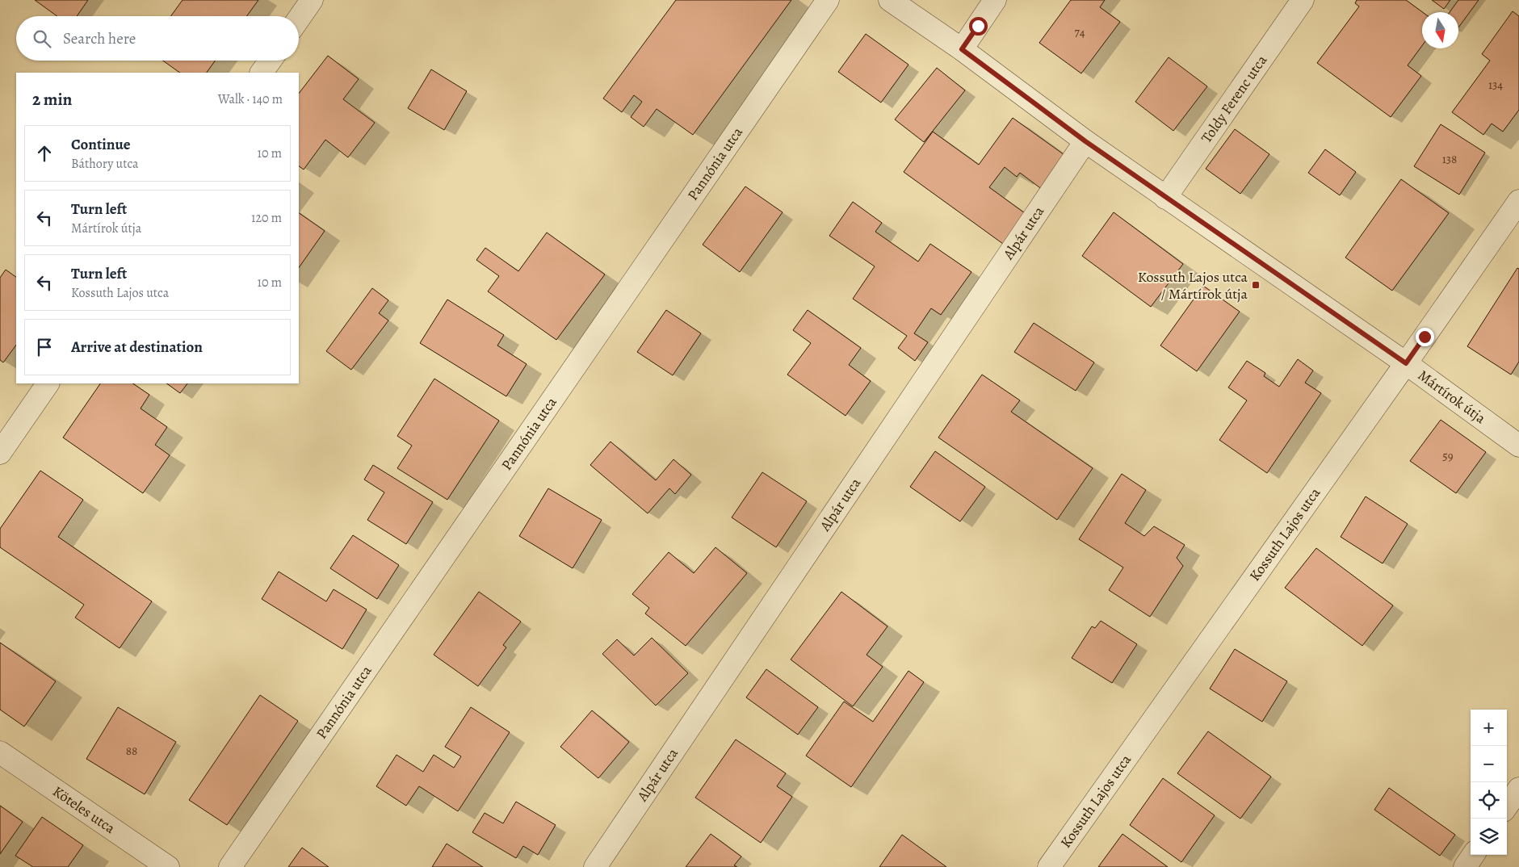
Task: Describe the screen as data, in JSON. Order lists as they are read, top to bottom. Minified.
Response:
{"streets":{"street":["Toldy Ferenc utca","Pannónia utca","Alpár utca","Mártírok útja","Kossuth Lajos utca","Köteles utca"]},"crossings":[["Toldy Ferenc utca","Mártírok útja"],["Alpár utca","Mártírok útja"],["Mártírok útja","Kossuth Lajos utca"]],"places":{"transit":["Kossuth Lajos utca / Mártírok útja"]},"house_numbers":["74","134","138","59","88"],"north":"bottom","page":{"search":"Search here","heading":["2 min","Walk · 140 m"],"list":[["Continue","Báthory utca","10 m"],["Turn left","Mártírok útja","120 m"],["Turn left","Kossuth Lajos utca","10 m"],"Arrive at destination"],"map_buttons":["+","−"]}}
